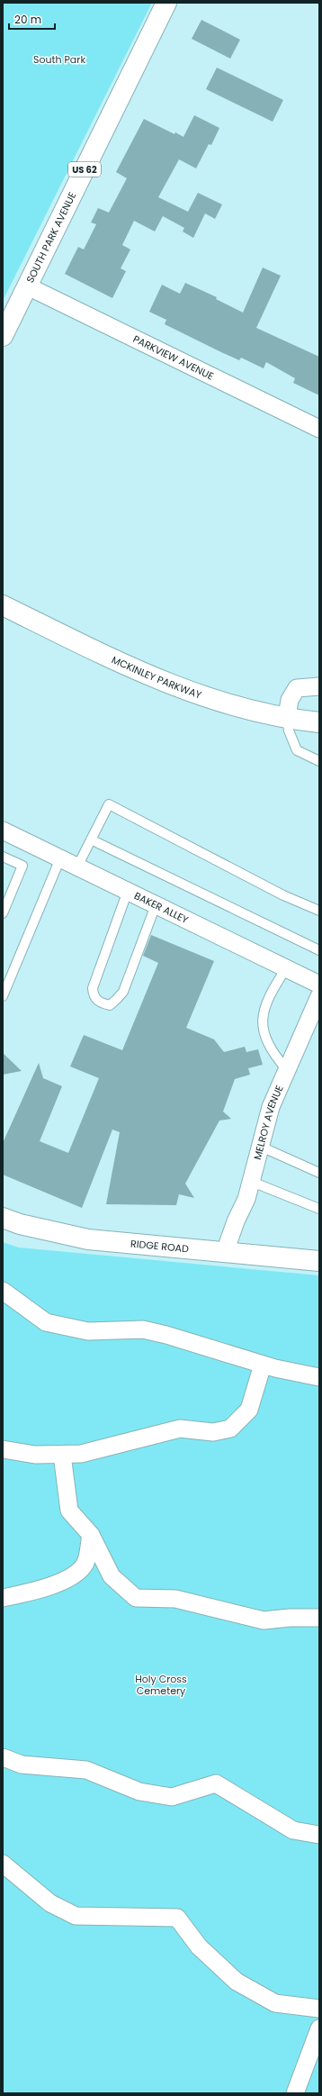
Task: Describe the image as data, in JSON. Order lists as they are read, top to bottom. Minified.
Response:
{"streets":{"main road":["US 62","SOUTH PARK AVENUE","MCKINLEY PARKWAY","RIDGE ROAD"],"street":["PARKVIEW AVENUE","BAKER ALLEY","MELROY AVENUE"]},"crossings":[["SOUTH PARK AVENUE","PARKVIEW AVENUE"],["MELROY AVENUE","RIDGE ROAD"]],"parks":["South Park","Holy Cross Cemetery"],"scale_bar":"20 m"}
